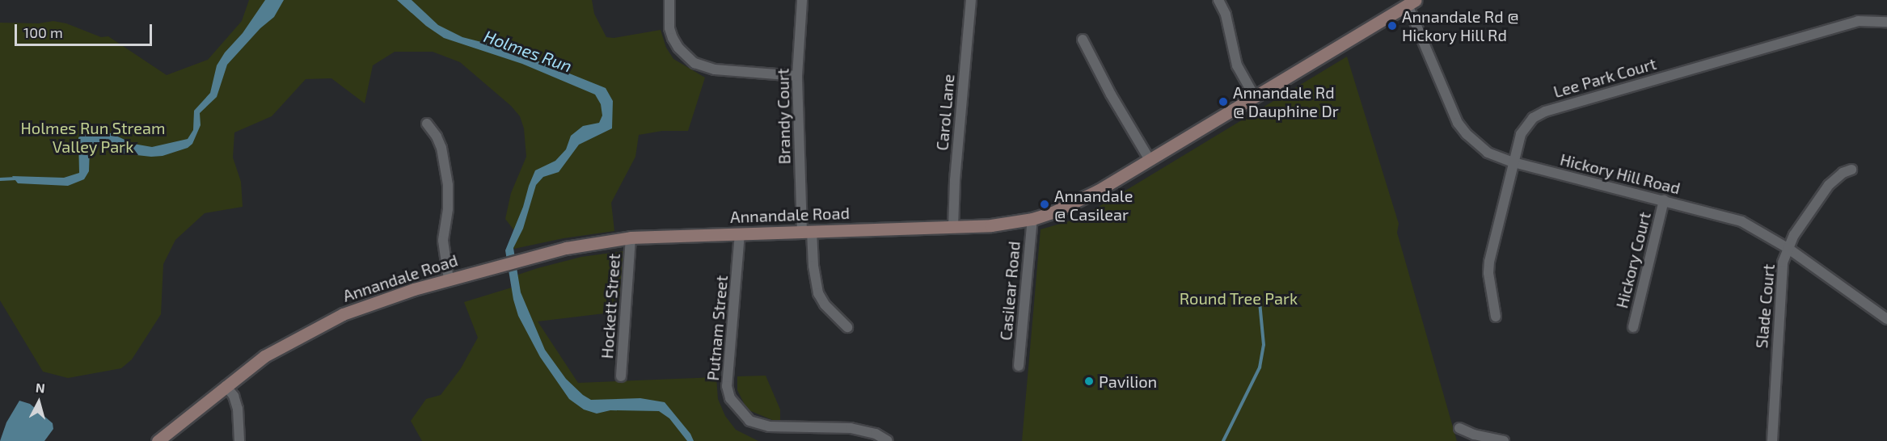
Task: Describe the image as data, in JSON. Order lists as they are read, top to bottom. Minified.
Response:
{"streets":{"main road":["Annandale Road"],"street":["Lee Park Court","Carol Lane","Brandy Court","Hickory Hill Road","Hickory Court","Casilear Road","Hockett Street","Slade Court","Putnam Street"]},"crossings":[["Lee Park Court","Hickory Hill Road"],["Carol Lane","Annandale Road"],["Brandy Court","Annandale Road"],["Hickory Hill Road","Annandale Road"],["Hickory Hill Road","Hickory Court"],["Hickory Hill Road","Slade Court"],["Annandale Road","Casilear Road"],["Annandale Road","Hockett Street"],["Annandale Road","Putnam Street"]],"water":["Holmes Run"],"parks":["Holmes Run Stream Valley Park","Round Tree Park"],"places":["Annandale Rd @ Hickory Hill Rd","Annandale Rd @ Dauphine Dr","Annandale @ Casilear","Pavilion"],"scale_bar":"100 m","north":"top"}
